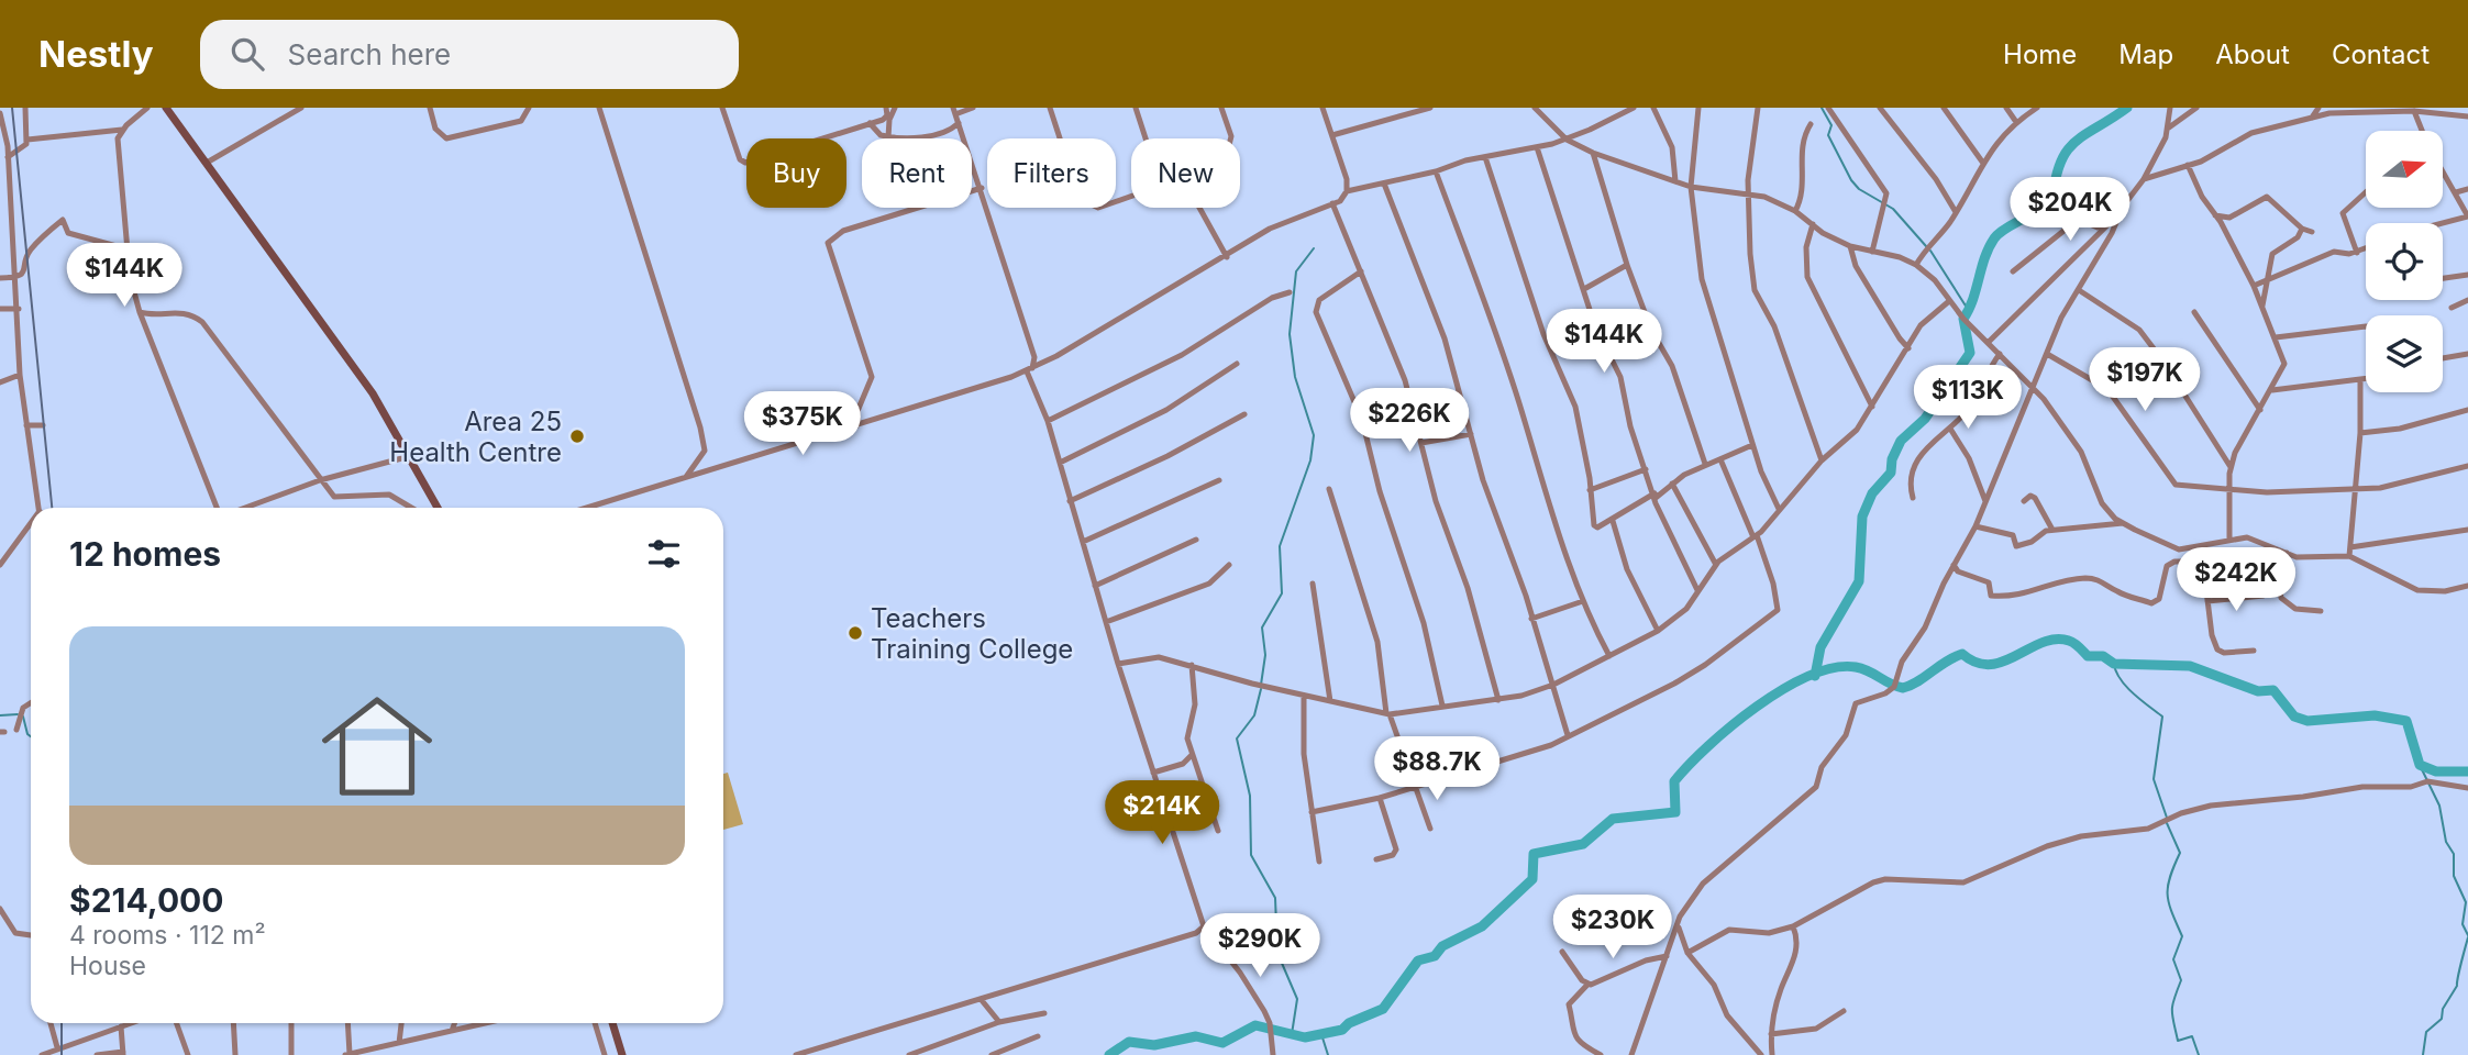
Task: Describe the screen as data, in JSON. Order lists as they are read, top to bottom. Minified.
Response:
{"places":["Area 25 Health Centre","Teachers Training College"],"north":"right","page":{"header":"Nestly","search":"Search here","nav":["Home","Map","About","Contact"],"chip":["Buy","Rent","Filters","New"],"price":["$204K","$144K","$144K","$197K","$113K","$226K","$375K","$242K","$88.7K","$214K","$230K","$290K"],"heading":"12 homes","list":[{"name":"$214,000","note":"4 rooms · 112 m² · House"}]}}
